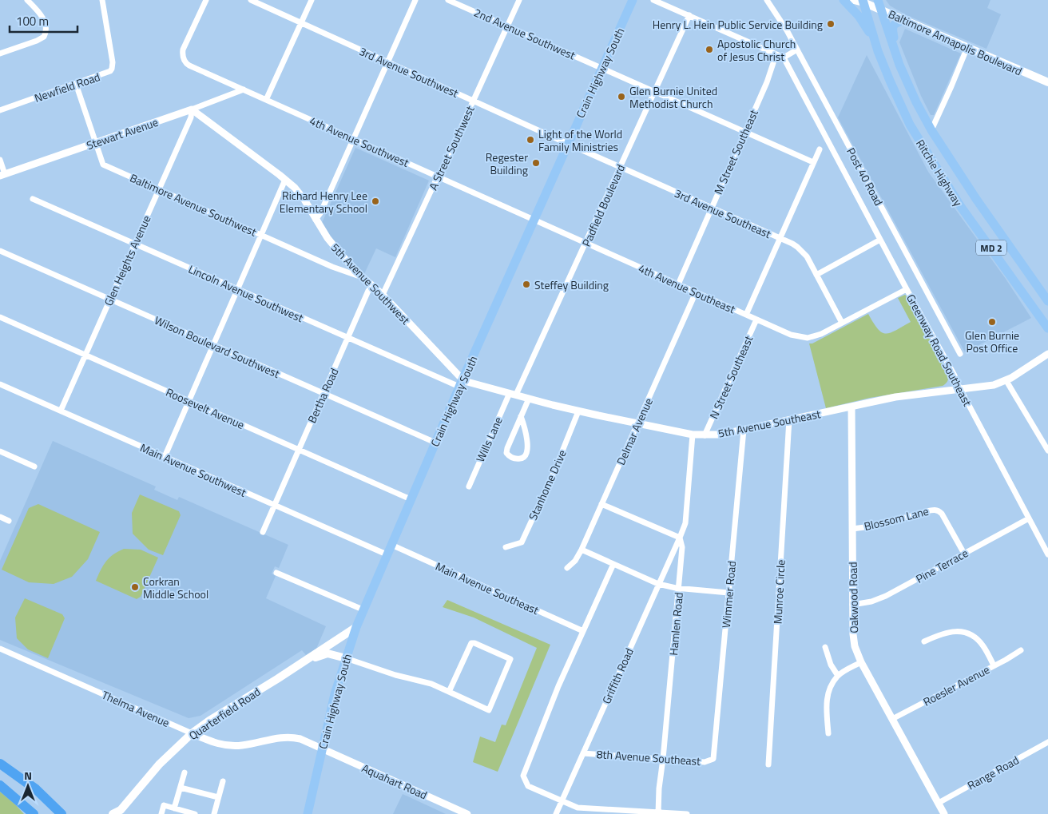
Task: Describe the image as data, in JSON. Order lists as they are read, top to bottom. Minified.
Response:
{"streets":{"main road":["Baltimore Annapolis Boulevard","Crain Highway South","Ritchie Highway","MD 2","Quarterfield Road"],"street":["2nd Avenue Southwest","3rd Avenue Southwest","Newfield Road","Stewart Avenue","4th Avenue Southwest","A Street Southwest","M Street Southeast","Post 40 Road","Baltimore Avenue Southwest","Padfield Boulevard","3rd Avenue Southeast","Glen Heights Avenue","5th Avenue Southwest","4th Avenue Southeast","Lincoln Avenue Southwest","Wilson Boulevard Southwest","Greenway Road Southeast","N Street Southeast","Bertha Road","Roosevelt Avenue","5th Avenue Southeast","Delmar Avenue","Wills Lane","Main Avenue Southwest","Stanhome Drive","Blossom Lane","Pine Terrace","Main Avenue Southeast","Munroe Circle","Wimmer Road","Oakwood Road","Hamlen Road","Griffith Road","Roesler Avenue","Thelma Avenue","8th Avenue Southeast","Range Road","Aquahart Road"]},"crossings":[["2nd Avenue Southwest","Crain Highway South"],["2nd Avenue Southwest","A Street Southwest"],["2nd Avenue Southwest","M Street Southeast"],["2nd Avenue Southwest","Padfield Boulevard"],["Baltimore Annapolis Boulevard","Ritchie Highway"],["3rd Avenue Southwest","Crain Highway South"],["3rd Avenue Southwest","A Street Southwest"],["3rd Avenue Southwest","3rd Avenue Southeast"],["Crain Highway South","4th Avenue Southwest"],["Crain Highway South","3rd Avenue Southeast"],["Crain Highway South","5th Avenue Southwest"],["Crain Highway South","4th Avenue Southeast"],["Crain Highway South","Lincoln Avenue Southwest"],["Crain Highway South","Wilson Boulevard Southwest"],["Crain Highway South","Roosevelt Avenue"],["Crain Highway South","5th Avenue Southeast"],["Crain Highway South","Main Avenue Southwest"],["Crain Highway South","Main Avenue Southeast"],["Crain Highway South","Thelma Avenue"],["Crain Highway South","Quarterfield Road"],["Crain Highway South","Aquahart Road"],["Newfield Road","Baltimore Avenue Southwest"],["Stewart Avenue","4th Avenue Southwest"],["Stewart Avenue","Baltimore Avenue Southwest"],["Stewart Avenue","Glen Heights Avenue"],["Stewart Avenue","5th Avenue Southwest"],["4th Avenue Southwest","A Street Southwest"],["4th Avenue Southwest","4th Avenue Southeast"],["A Street Southwest","5th Avenue Southwest"],["M Street Southeast","3rd Avenue Southeast"],["M Street Southeast","4th Avenue Southeast"],["Baltimore Avenue Southwest","Glen Heights Avenue"],["Baltimore Avenue Southwest","5th Avenue Southwest"],["Padfield Boulevard","3rd Avenue Southeast"],["Padfield Boulevard","4th Avenue Southeast"],["Padfield Boulevard","5th Avenue Southeast"],["Padfield Boulevard","Wills Lane"],["3rd Avenue Southeast","4th Avenue Southeast"],["Glen Heights Avenue","5th Avenue Southwest"],["Glen Heights Avenue","Lincoln Avenue Southwest"],["Glen Heights Avenue","Wilson Boulevard Southwest"],["Glen Heights Avenue","Roosevelt Avenue"],["Glen Heights Avenue","Main Avenue Southwest"],["5th Avenue Southwest","Lincoln Avenue Southwest"],["5th Avenue Southwest","Bertha Road"],["5th Avenue Southwest","5th Avenue Southeast"],["4th Avenue Southeast","Greenway Road Southeast"],["4th Avenue Southeast","N Street Southeast"],["4th Avenue Southeast","Delmar Avenue"],["Lincoln Avenue Southwest","Bertha Road"],["Lincoln Avenue Southwest","5th Avenue Southeast"],["Wilson Boulevard Southwest","Bertha Road"],["Greenway Road Southeast","5th Avenue Southeast"],["Greenway Road Southeast","Pine Terrace"],["N Street Southeast","5th Avenue Southeast"],["Bertha Road","Roosevelt Avenue"],["Bertha Road","Main Avenue Southwest"],["5th Avenue Southeast","Delmar Avenue"],["5th Avenue Southeast","Wills Lane"],["5th Avenue Southeast","Stanhome Drive"],["5th Avenue Southeast","Munroe Circle"],["5th Avenue Southeast","Wimmer Road"],["5th Avenue Southeast","Oakwood Road"],["5th Avenue Southeast","Hamlen Road"],["Blossom Lane","Pine Terrace"],["Blossom Lane","Oakwood Road"],["Pine Terrace","Oakwood Road"],["Wimmer Road","8th Avenue Southeast"],["Oakwood Road","Roesler Avenue"],["Oakwood Road","Range Road"],["Hamlen Road","Griffith Road"],["Hamlen Road","8th Avenue Southeast"],["Griffith Road","8th Avenue Southeast"],["Thelma Avenue","Quarterfield Road"],["Thelma Avenue","Aquahart Road"]],"places":["Henry L. Hein Public Service Building","Apostolic Church of Jesus Christ","Glen Burnie United Methodist Church","Light of the World Family Ministries","Regester Building","Richard Henry Lee Elementary School","Steffey Building","Glen Burnie Post Office","Corkran Middle School"],"scale_bar":"100 m","north":"top"}
